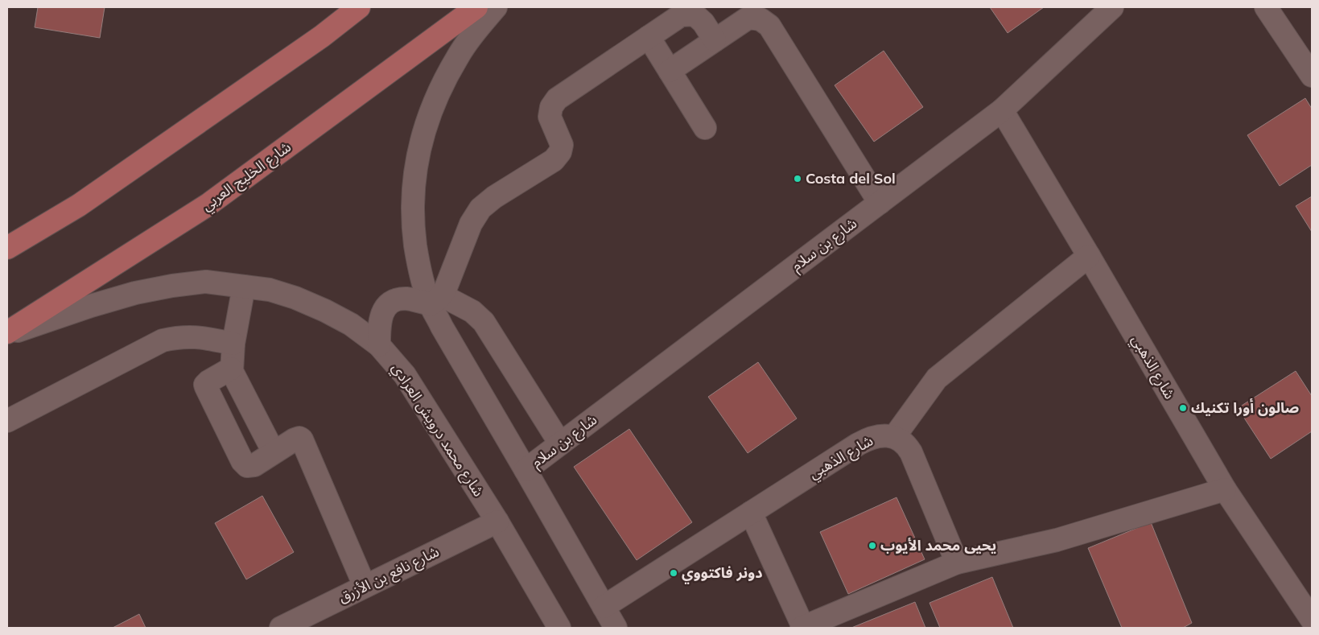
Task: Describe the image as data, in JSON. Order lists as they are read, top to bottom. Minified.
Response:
{"streets":{"main road":["شارع الخليج العربي"],"street":["شارع بن سلام","شارع الذهبي","شارع محمد درويش العرادي","شارع نافع بن الأزرق"]},"crossings":[["شارع الخليج العربي","شارع محمد درويش العرادي"],["شارع بن سلام","شارع الذهبي"],["شارع محمد درويش العرادي","شارع نافع بن الأزرق"]],"places":["Costa del Sol","صالون أورا تكنيك","يحيى محمد الأيوب","دونر فاكتووي"]}
